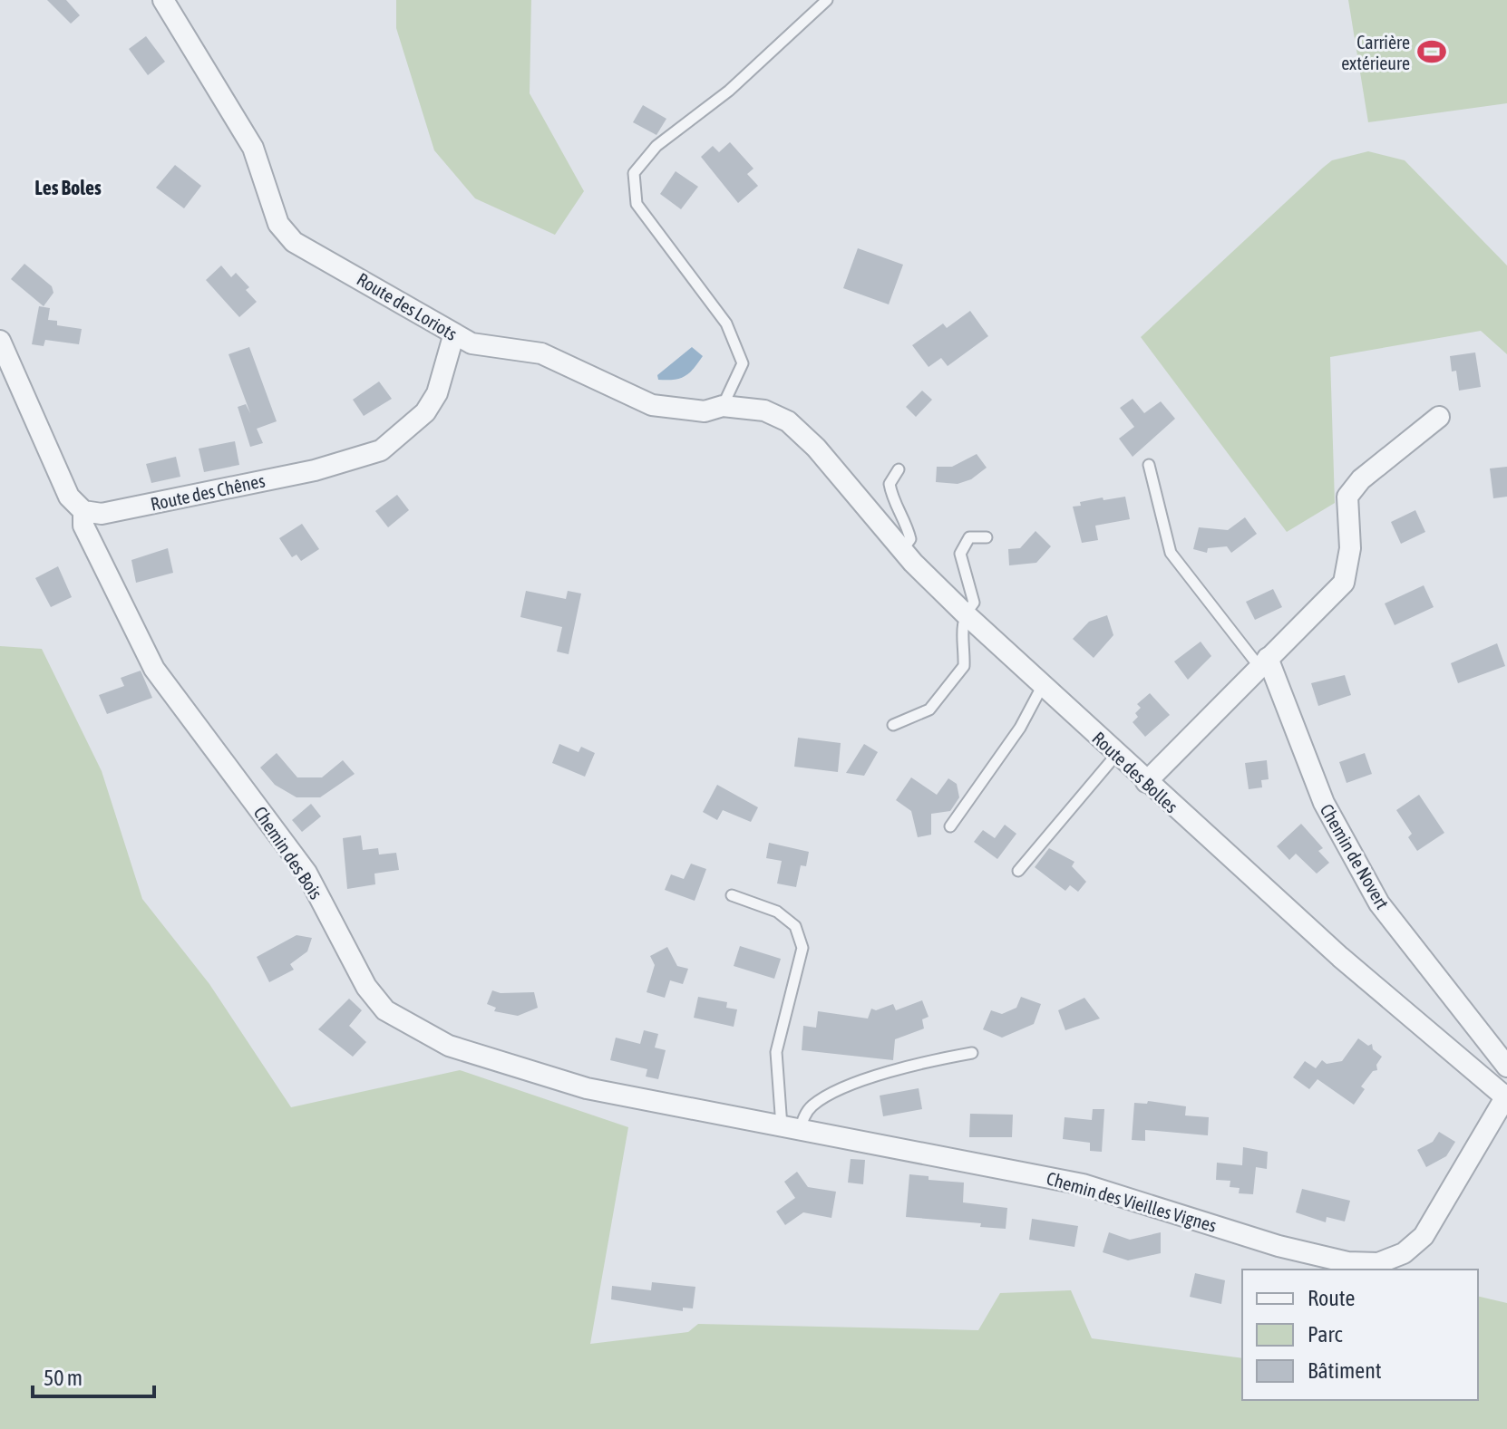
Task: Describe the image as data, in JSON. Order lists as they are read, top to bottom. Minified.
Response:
{"streets":{"street":["Route des Loriots","Route des Chênes","Route des Bolles","Chemin des Bois","Chemin de Novert","Chemin des Vieilles Vignes"]},"crossings":[["Route des Loriots","Route des Chênes"],["Route des Loriots","Route des Bolles"],["Route des Chênes","Chemin des Bois"],["Route des Bolles","Chemin des Vieilles Vignes"],["Chemin des Bois","Chemin des Vieilles Vignes"]],"districts":["Les Boles"],"places":{"sports":["Carrière extérieure"]},"legend":["Route","Parc","Bâtiment"],"scale_bar":"50 m"}
